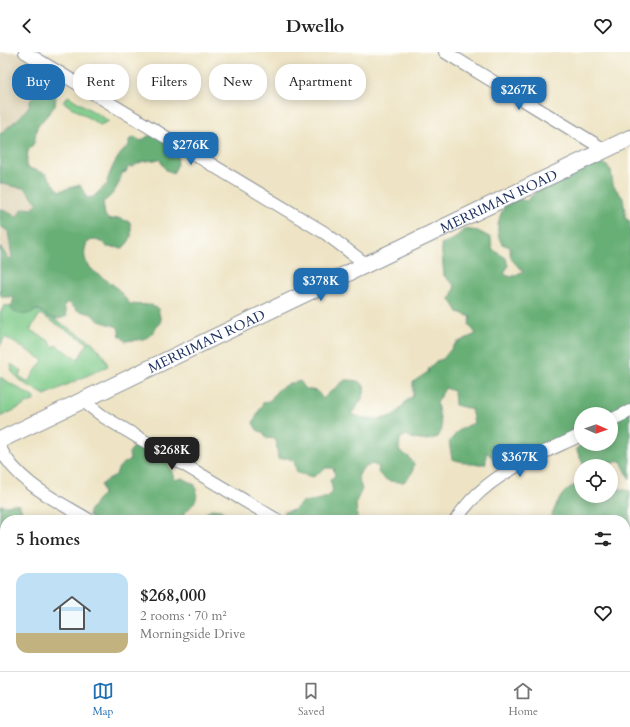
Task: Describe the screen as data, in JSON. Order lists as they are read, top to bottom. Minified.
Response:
{"streets":{"main road":["MERRIMAN ROAD"]},"north":"right","page":{"header":"Dwello","chip":["Buy","Rent","Filters","New","Apartment"],"price":["$267K","$276K","$378K","$268K","$367K"],"heading":"5 homes","list":[{"name":"$268,000","note":"2 rooms · 70 m² · Morningside Drive"}],"tabs":["Map","Saved","Home"]}}
